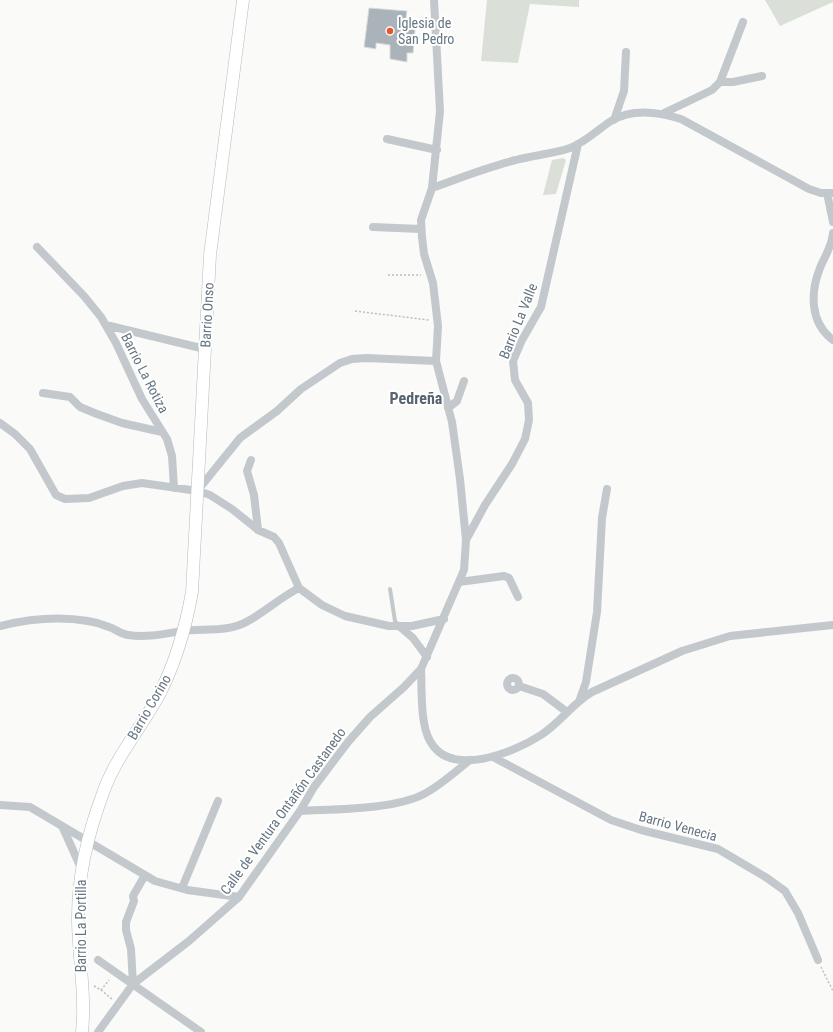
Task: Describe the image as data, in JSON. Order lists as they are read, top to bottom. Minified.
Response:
{"streets":{"main road":["Barrio Onso","Barrio Corino","Barrio La Portilla"],"street":["Barrio La Valle","Barrio La Rotiza","Calle de Ventura Ontañón Castanedo","Barrio Venecia"]},"crossings":[["Barrio Onso","Barrio La Rotiza"],["Barrio Onso","Barrio Corino"],["Barrio La Valle","Calle de Ventura Ontañón Castanedo"],["Barrio Corino","Barrio La Portilla"],["Calle de Ventura Ontañón Castanedo","Barrio La Portilla"]],"districts":["Pedreña"],"places":["Iglesia de San Pedro"]}
